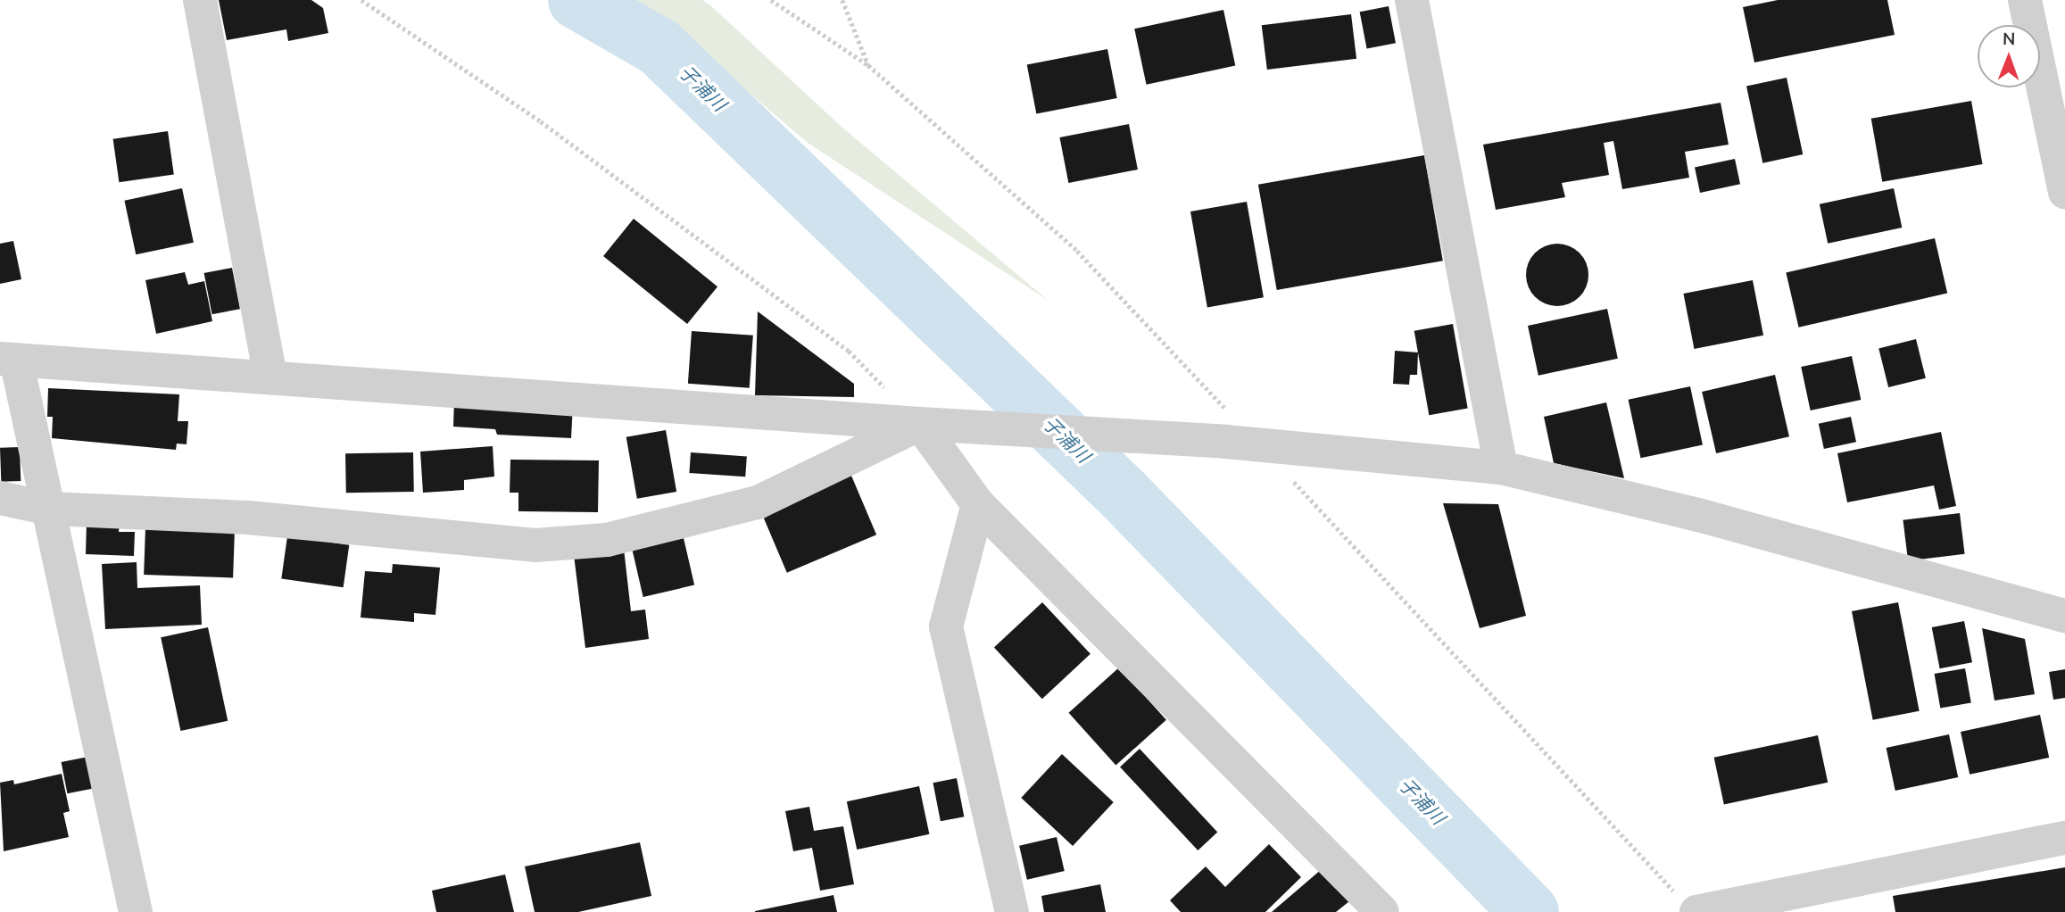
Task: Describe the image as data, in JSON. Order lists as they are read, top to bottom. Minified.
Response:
{"water":["子浦川"],"north":"top"}
